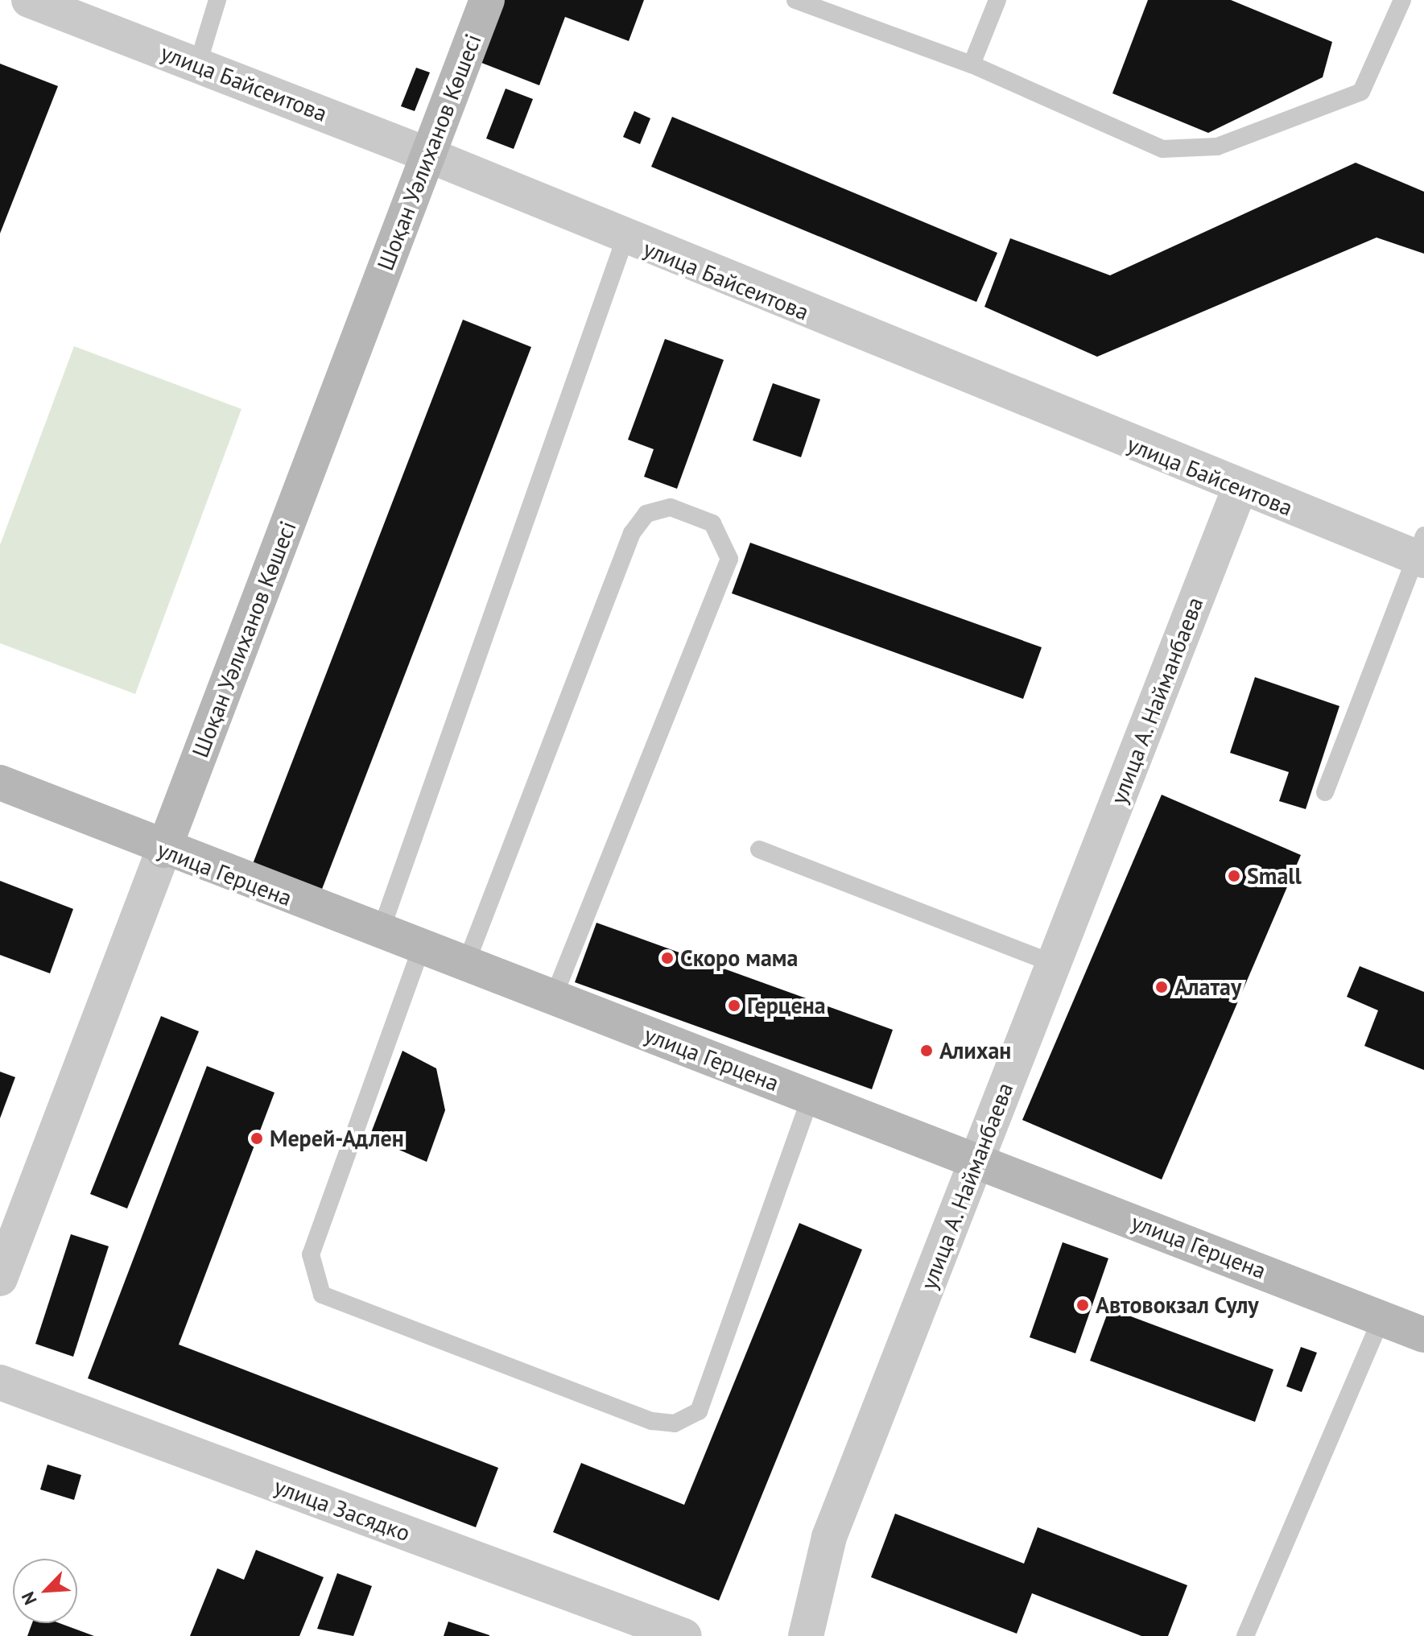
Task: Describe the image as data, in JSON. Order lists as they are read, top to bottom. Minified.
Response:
{"streets":{"street":["улица Байсеитова","Шоқан Уәлиханов Көшесі","улица А. Найманбаева","улица Герцена","улица Засядко"]},"crossings":[["улица Байсеитова","Шоқан Уәлиханов Көшесі"],["улица Байсеитова","улица А. Найманбаева"],["Шоқан Уәлиханов Көшесі","улица Герцена"],["улица А. Найманбаева","улица Герцена"]],"places":["Small","Скоро мама","Алатау","Герцена","Алихан","Мерей-Адлен","Автовокзал Сулу"],"north":"bottom left"}
